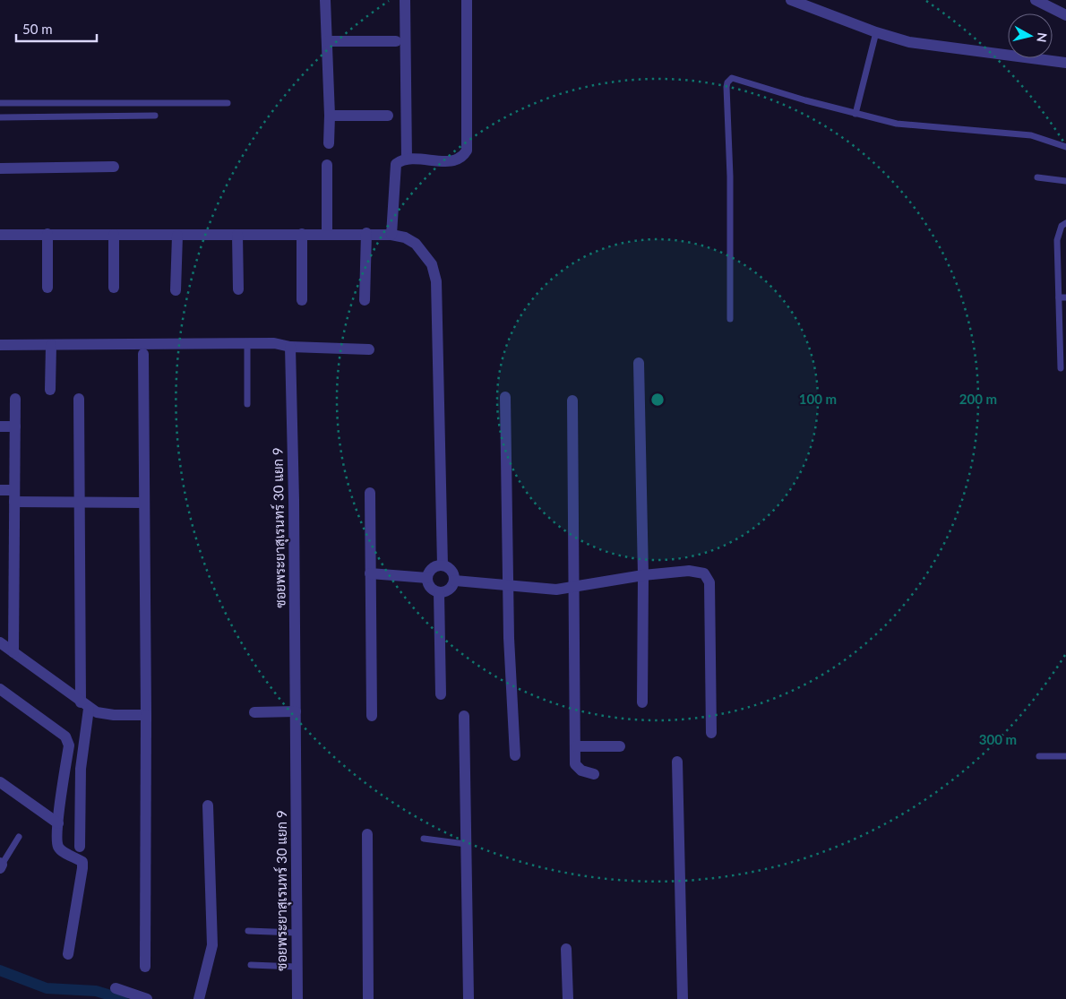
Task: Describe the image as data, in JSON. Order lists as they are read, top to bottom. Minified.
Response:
{"streets":{"street":["ซอยพระยาสุเรนทร์ 30 แยก 9"]},"scale_bar":"50 m","north":"right","rings":["100 m","200 m","300 m"]}
